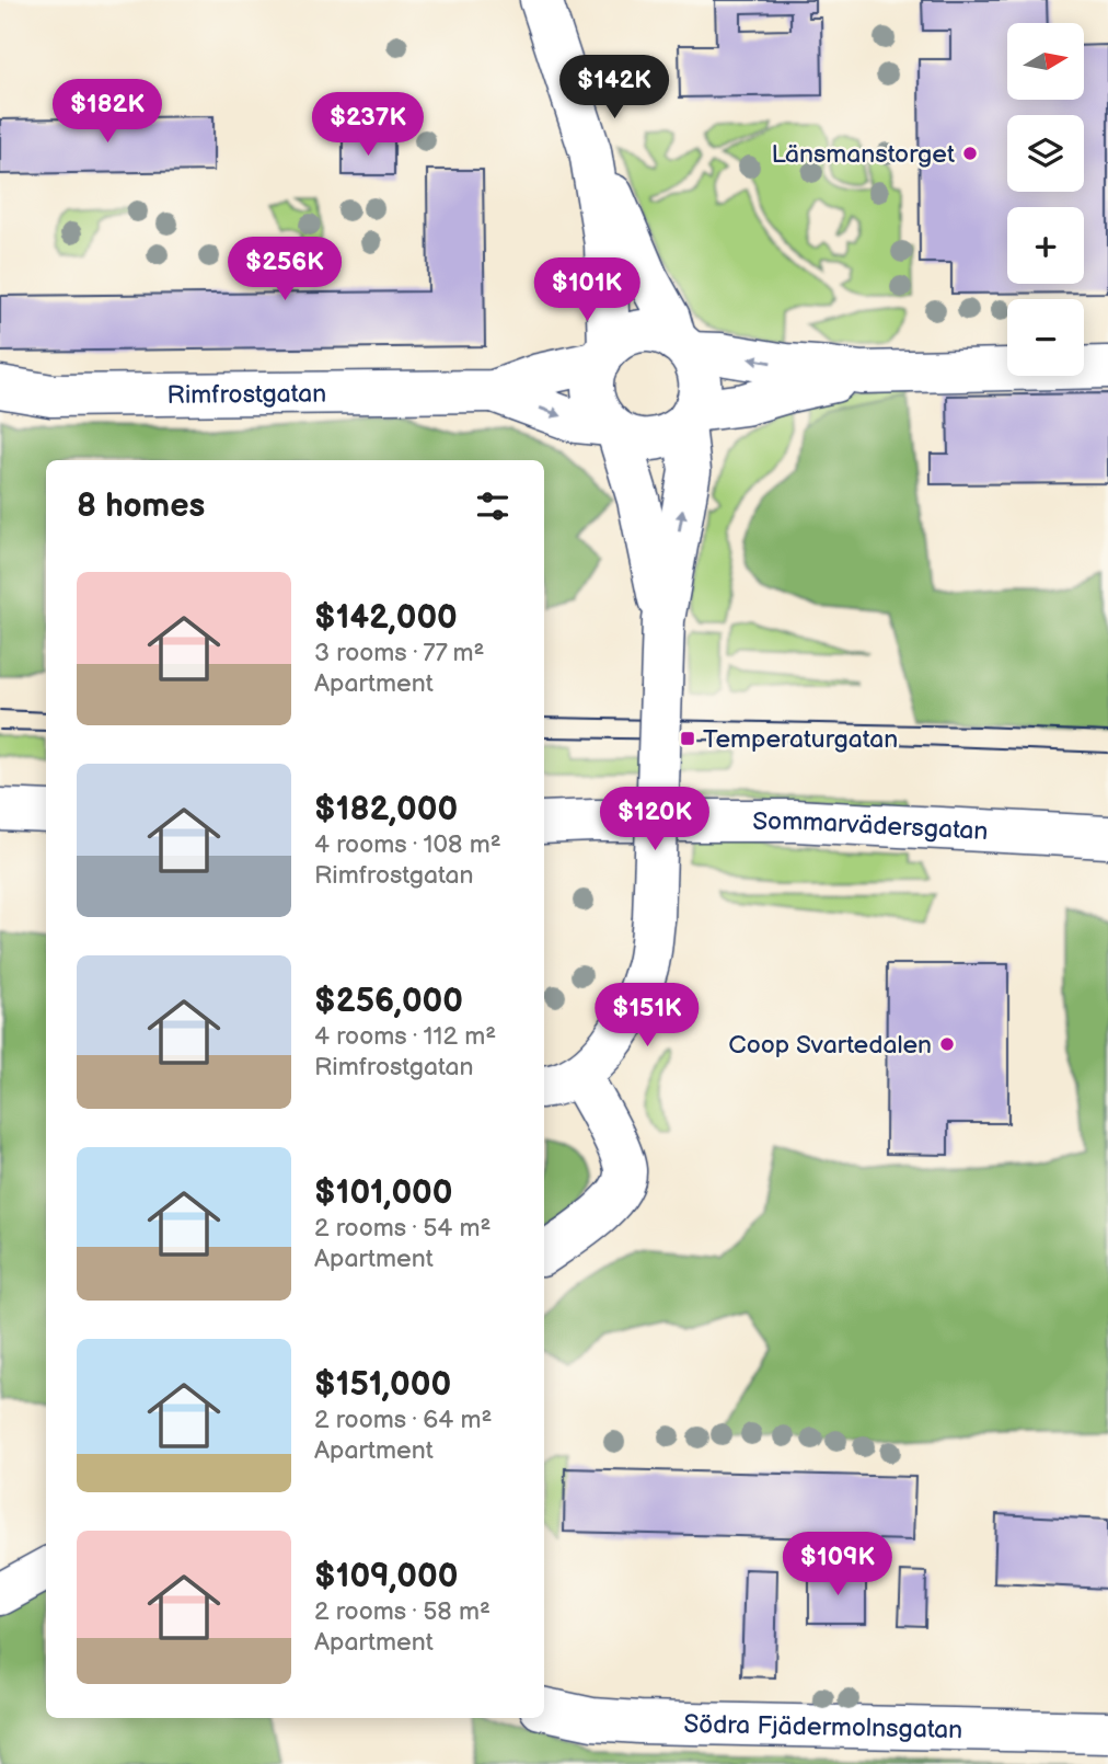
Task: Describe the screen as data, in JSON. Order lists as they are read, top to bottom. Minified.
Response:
{"streets":{"street":["Rimfrostgatan","Sommarvädersgatan","Södra Fjädermolnsgatan"]},"places":{"other":["Länsmanstorget","Coop Svartedalen"],"transit":["Temperaturgatan"]},"north":"right","page":{"map_buttons":["+","−"],"price":["$142K","$182K","$237K","$256K","$101K","$120K","$151K","$109K"],"heading":"8 homes","list":[{"name":"$142,000","note":"3 rooms · 77 m² · Apartment"},{"name":"$182,000","note":"4 rooms · 108 m² · Rimfrostgatan"},{"name":"$256,000","note":"4 rooms · 112 m² · Rimfrostgatan"},{"name":"$101,000","note":"2 rooms · 54 m² · Apartment"},{"name":"$151,000","note":"2 rooms · 64 m² · Apartment"},{"name":"$109,000","note":"2 rooms · 58 m² · Apartment"}]}}
